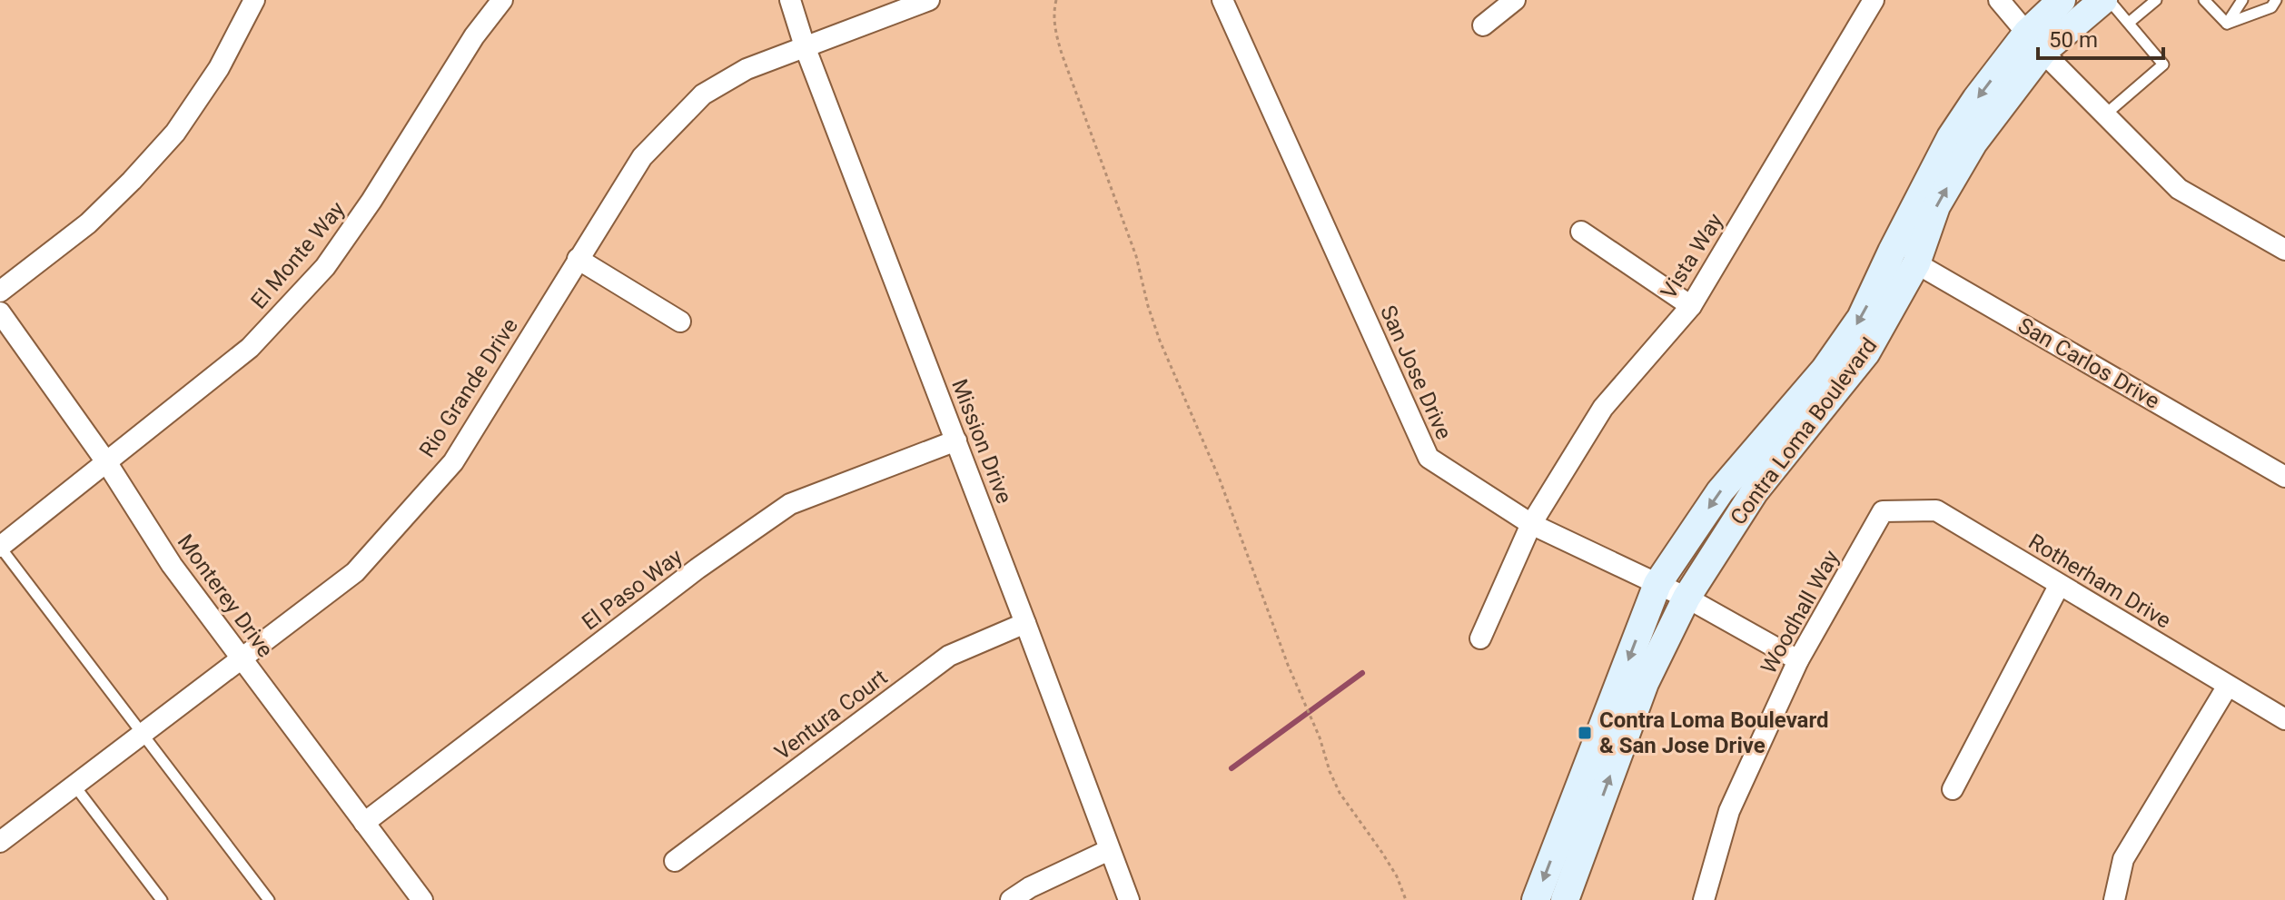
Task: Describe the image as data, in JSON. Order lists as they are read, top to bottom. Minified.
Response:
{"streets":{"main road":["Contra Loma Boulevard"],"street":["El Monte Way","Vista Way","San Carlos Drive","San Jose Drive","Rio Grande Drive","Mission Drive","Rotherham Drive","El Paso Way","Monterey Drive","Woodhall Way","Ventura Court"]},"crossings":[["El Monte Way","Monterey Drive"],["Vista Way","San Jose Drive"],["San Carlos Drive","Contra Loma Boulevard"],["San Jose Drive","Contra Loma Boulevard"],["San Jose Drive","Woodhall Way"],["Rio Grande Drive","Mission Drive"],["Rio Grande Drive","Monterey Drive"],["Mission Drive","El Paso Way"],["Mission Drive","Ventura Court"],["Rotherham Drive","Woodhall Way"],["El Paso Way","Monterey Drive"]],"places":{"transit":["Contra Loma Boulevard & San Jose Drive"]},"scale_bar":"50 m"}
